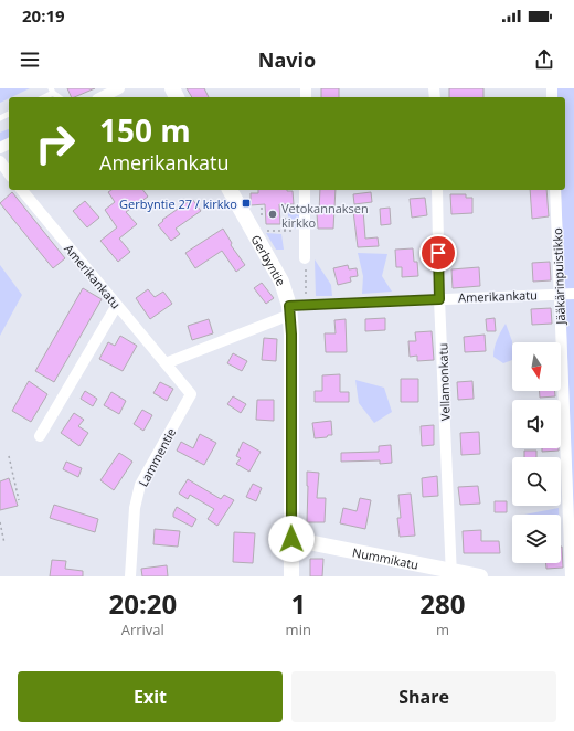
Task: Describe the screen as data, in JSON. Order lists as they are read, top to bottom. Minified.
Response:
{"streets":{"main road":["Gerbyntie","Nummikatu"],"street":["Amerikankatu","Jääkärinpuistikko","Vellamonkatu","Lammentie"]},"crossings":[["Gerbyntie","Amerikankatu"],["Gerbyntie","Nummikatu"],["Amerikankatu","Jääkärinpuistikko"],["Amerikankatu","Vellamonkatu"],["Amerikankatu","Lammentie"],["Vellamonkatu","Nummikatu"]],"places":{"transit":["Gerbyntie 27 / kirkko"],"other":["Vetokannaksen kirkko"]},"north":"bottom","page":{"status":"20:19","header":"Navio","turn":["150 m","Amerikankatu"],"eta":["20:20","Arrival","1","min","280","m"],"buttons":["Exit","Share"]}}
